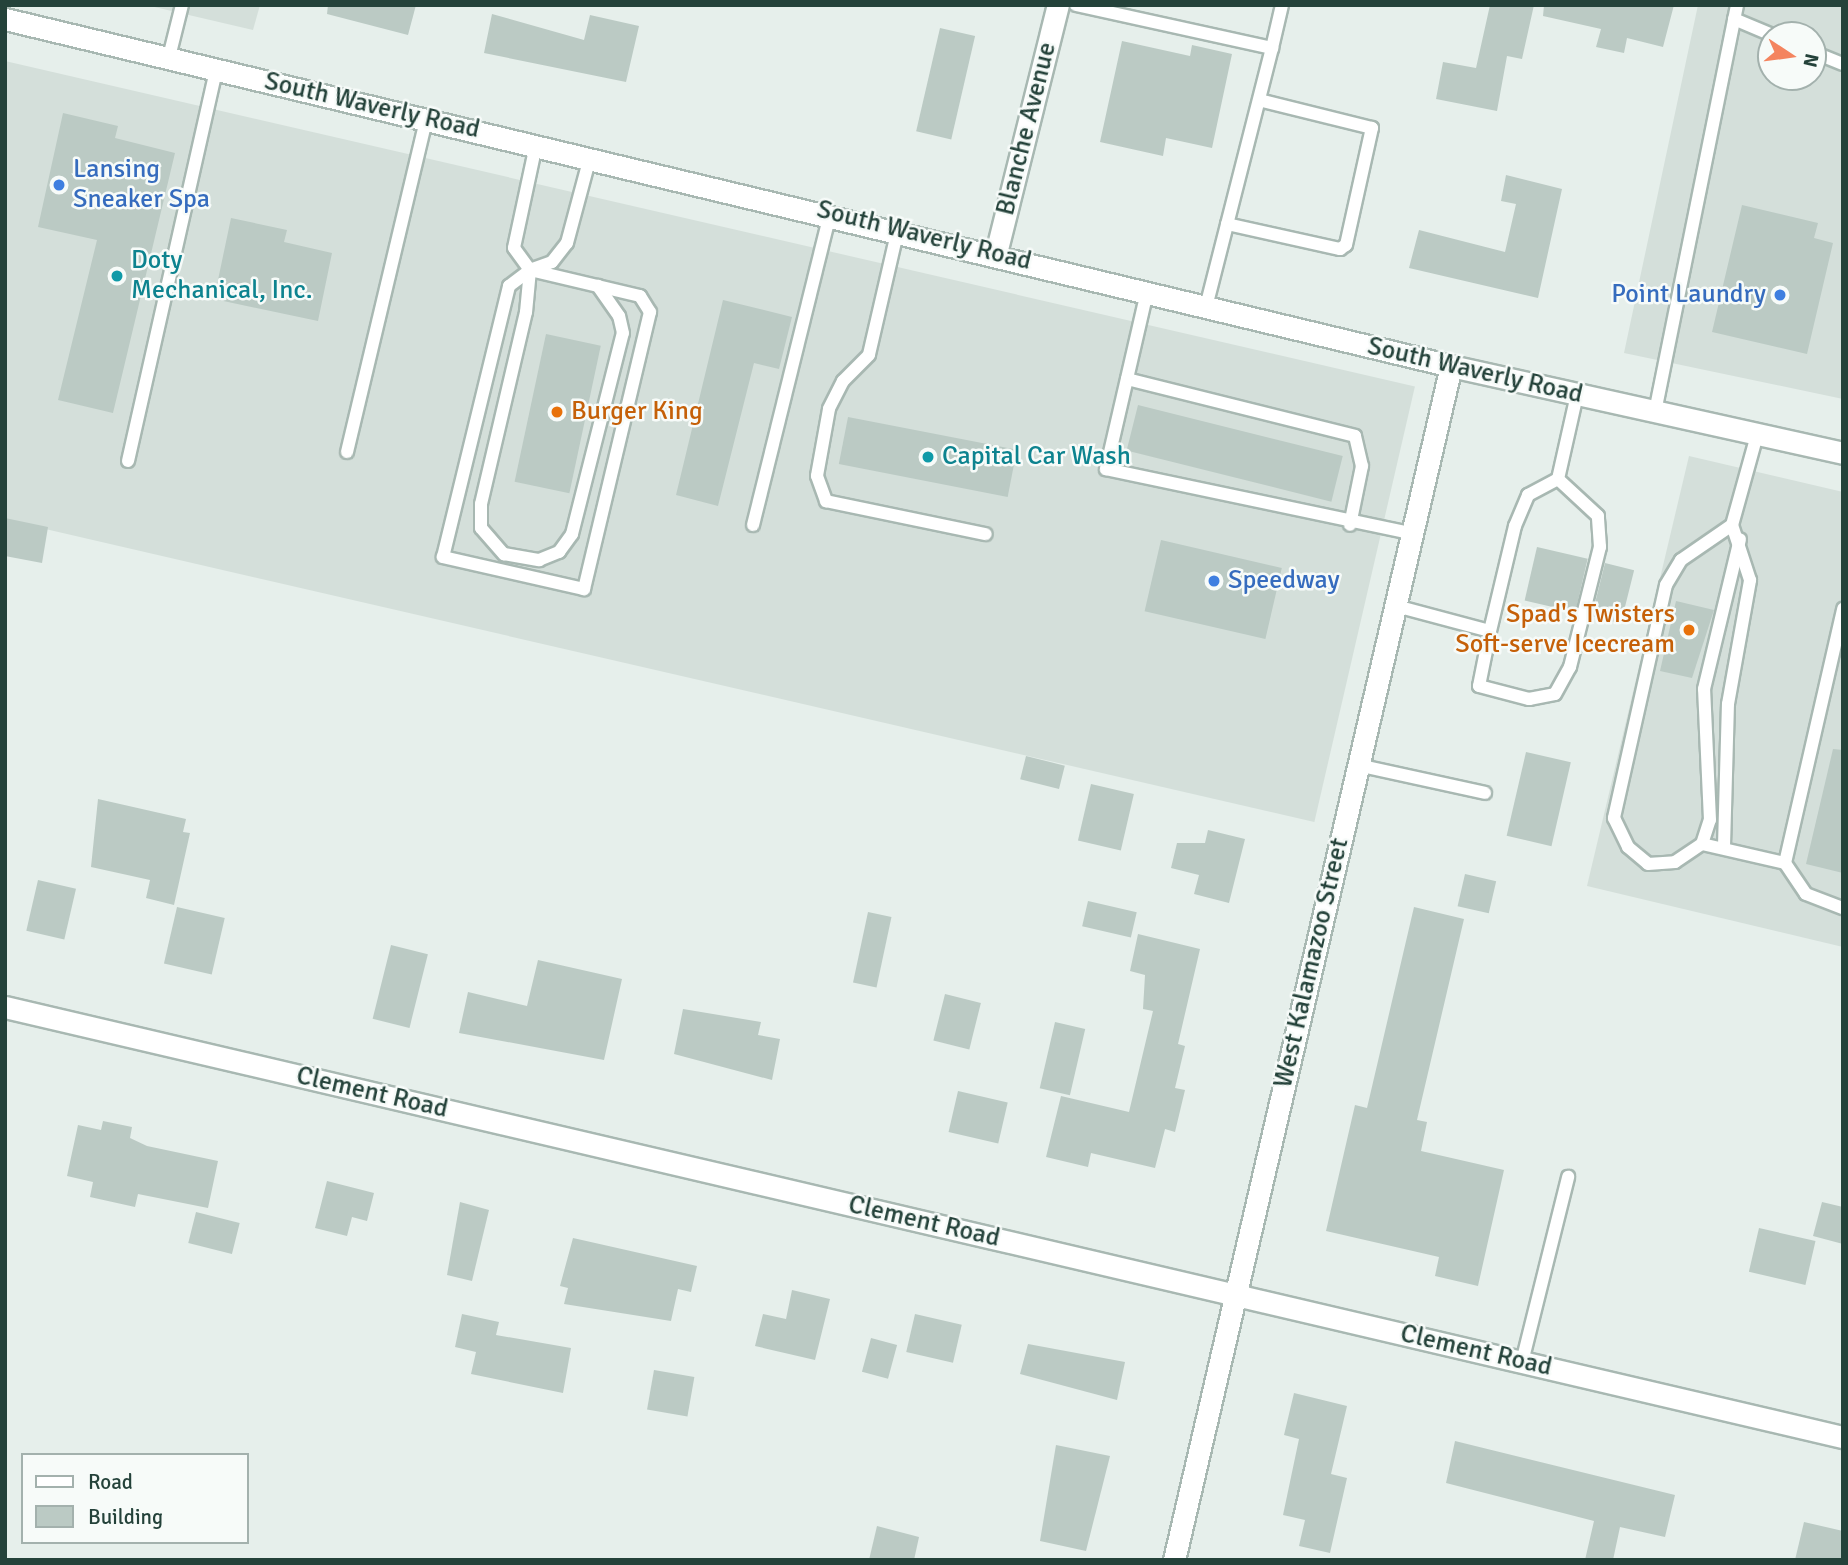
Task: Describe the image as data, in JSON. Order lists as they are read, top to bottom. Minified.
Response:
{"streets":{"street":["South Waverly Road","Blanche Avenue","West Kalamazoo Street","Clement Road"]},"crossings":[["South Waverly Road","Blanche Avenue"],["South Waverly Road","West Kalamazoo Street"],["West Kalamazoo Street","Clement Road"]],"places":["Lansing Sneaker Spa","Doty Mechanical, Inc.","Point Laundry","Burger King","Capital Car Wash","Speedway","Spad's Twisters Soft-serve Icecream"],"legend":["Road","Building"],"north":"right"}
